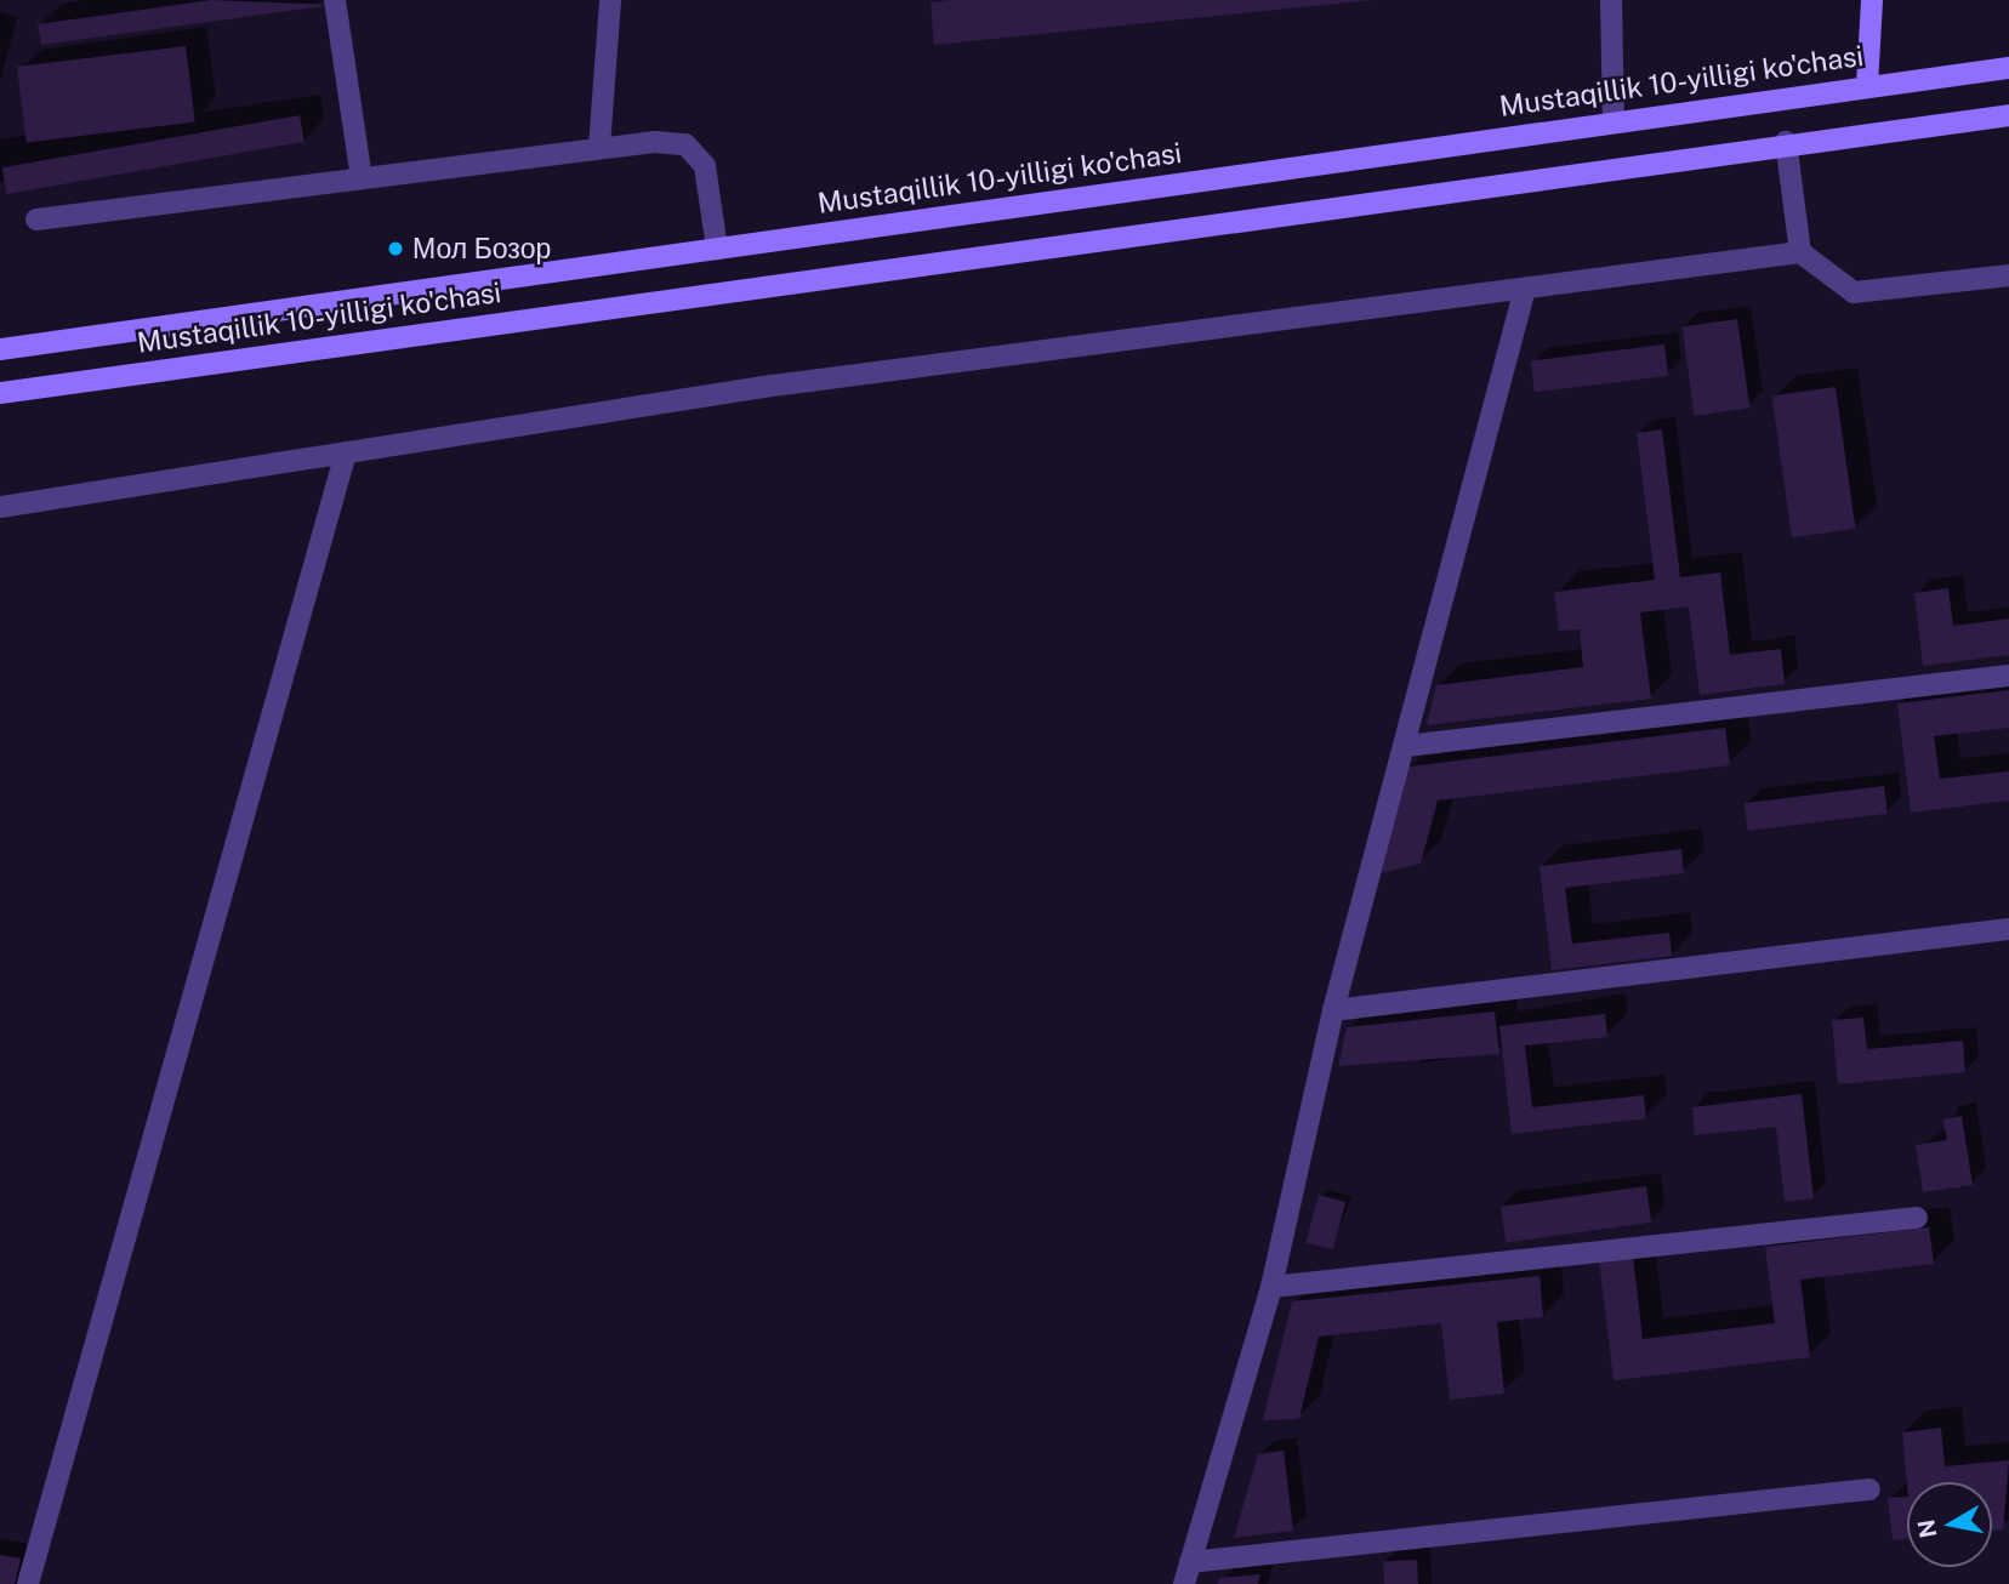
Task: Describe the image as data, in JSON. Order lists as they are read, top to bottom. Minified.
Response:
{"streets":{"main road":["Mustaqillik 10-yilligi ko'chasi"]},"places":["Мол Бозор"],"north":"left"}
